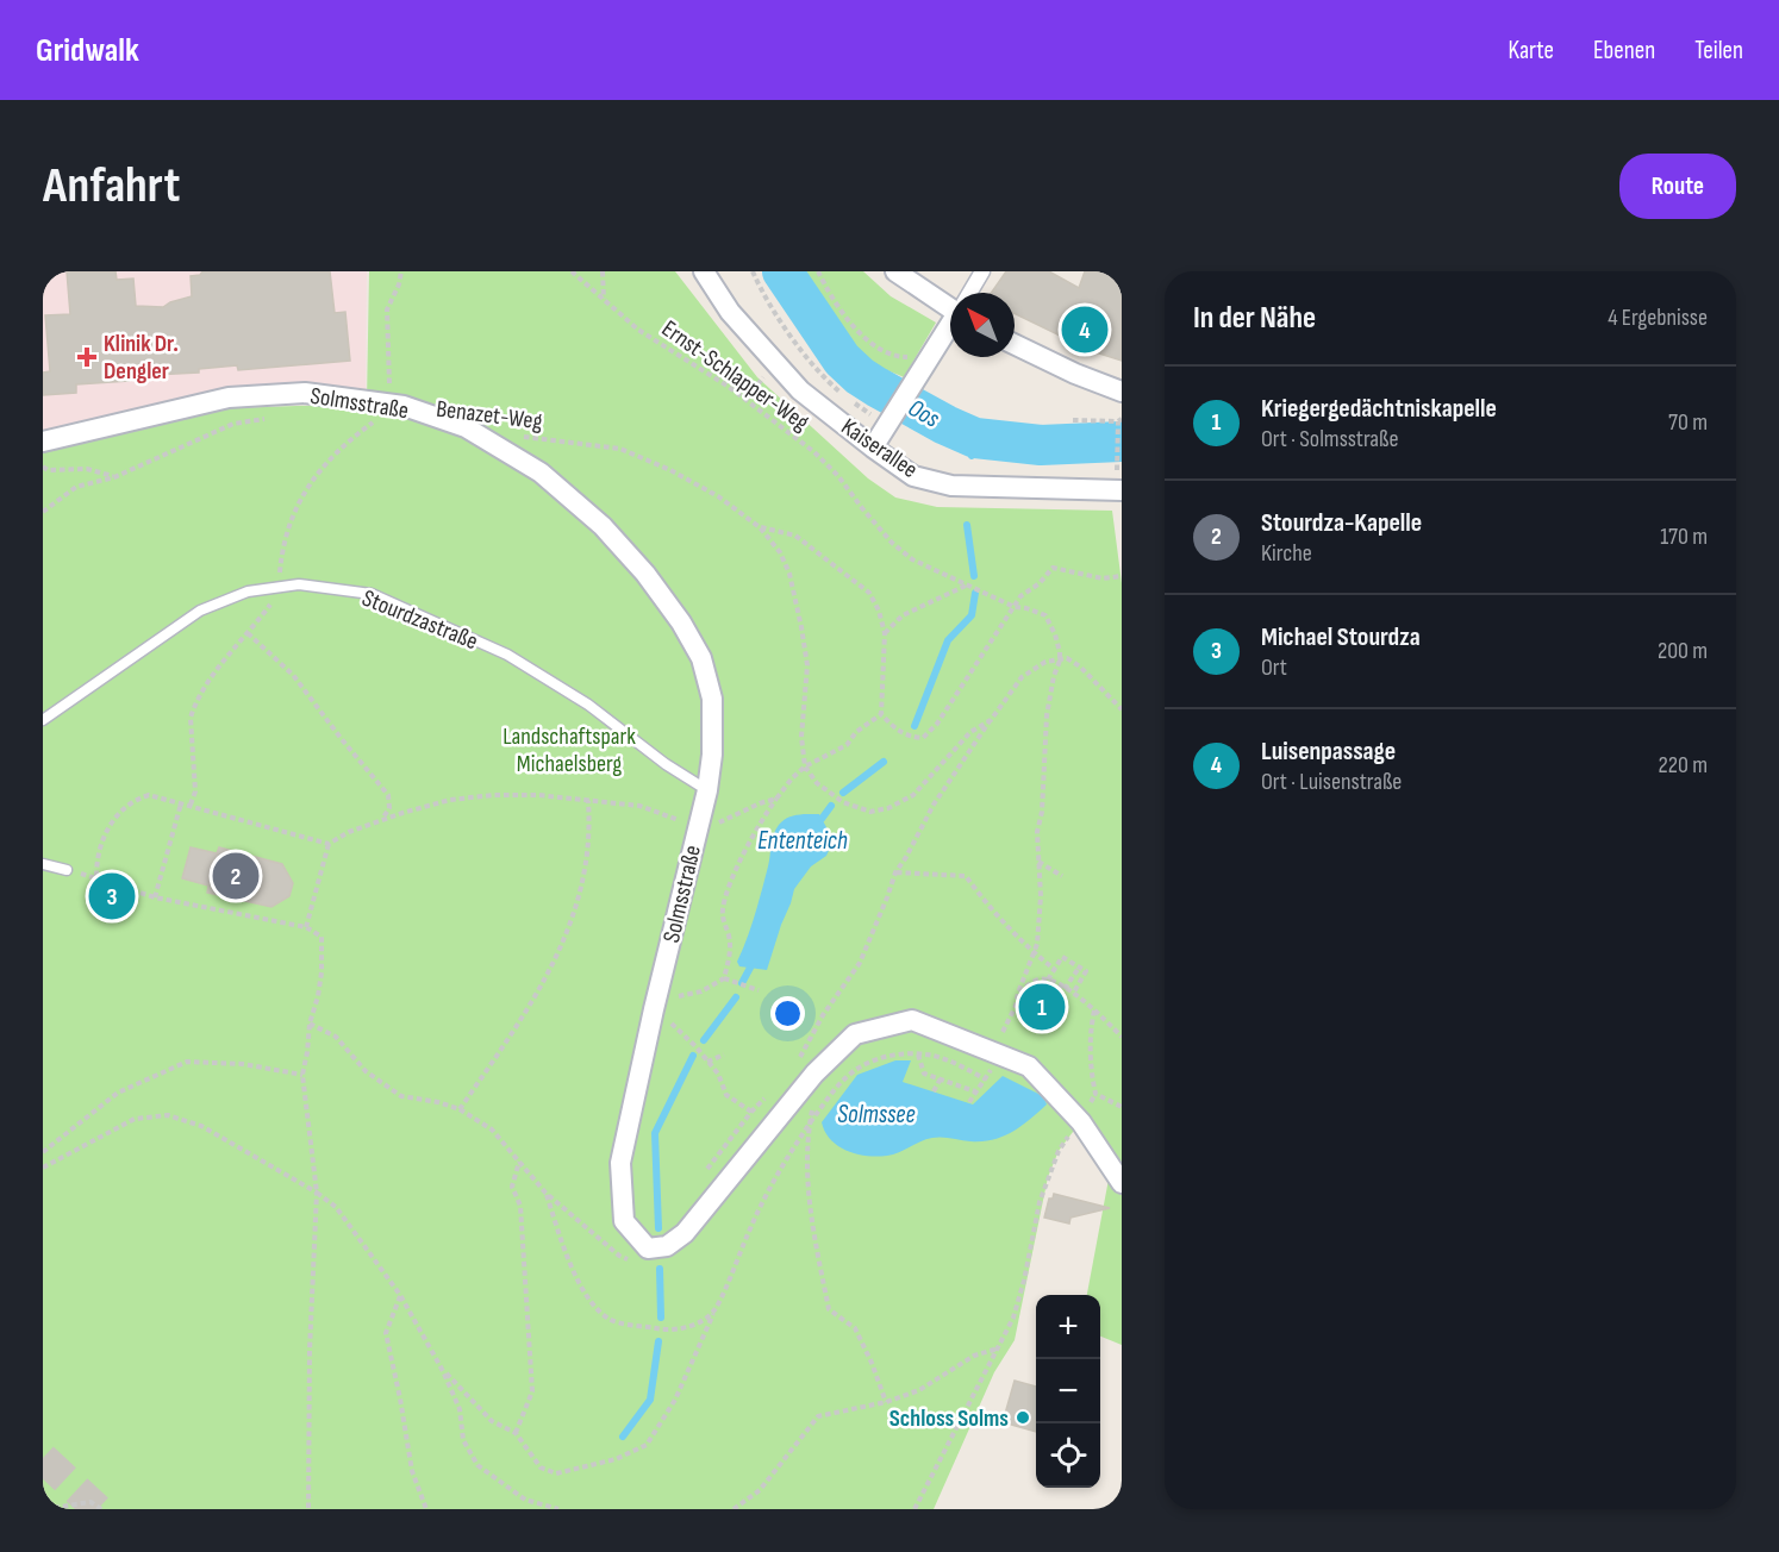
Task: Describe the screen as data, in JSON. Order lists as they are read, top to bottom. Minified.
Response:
{"streets":{"street":["Solmsstraße","Kaiserallee"],"lane":["Stourdzastraße"],"path":["Ernst-Schlapper-Weg","Benazet-Weg"]},"crossings":[["Solmsstraße","Stourdzastraße"]],"water":["Oos","Ententeich","Solmssee"],"parks":["Landschaftspark Michaelsberg"],"places":{"health":["Klinik Dr. Dengler"],"other":["Schloss Solms"]},"north":"top left","page":{"header":"Gridwalk","nav":["Karte","Ebenen","Teilen"],"buttons":"Route","title":"Anfahrt","heading":["In der Nähe","4 Ergebnisse"],"pins":["4","2","3","1"],"list":[{"mark":"1","name":"Kriegergedächtniskapelle","note":"Ort · Solmsstraße","value":"70 m"},{"mark":"2","name":"Stourdza-Kapelle","note":"Kirche","value":"170 m"},{"mark":"3","name":"Michael Stourdza","note":"Ort","value":"200 m"},{"mark":"4","name":"Luisenpassage","note":"Ort · Luisenstraße","value":"220 m"}],"map_buttons":["+","−"]}}
